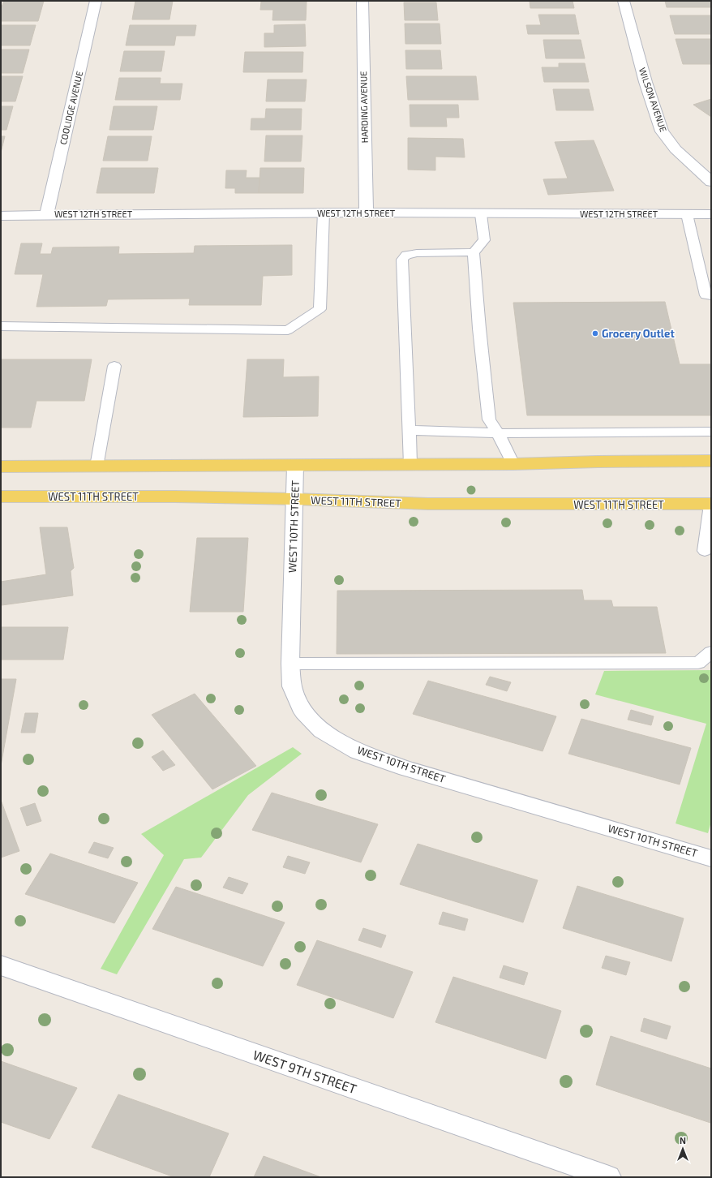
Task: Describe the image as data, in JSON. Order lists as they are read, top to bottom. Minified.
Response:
{"streets":{"main road":["WEST 11TH STREET"],"street":["WILSON AVENUE","HARDING AVENUE","COOLIDGE AVENUE","WEST 12TH STREET","WEST 10TH STREET","WEST 9TH STREET"]},"crossings":[["HARDING AVENUE","WEST 12TH STREET"],["COOLIDGE AVENUE","WEST 12TH STREET"],["WEST 11TH STREET","WEST 10TH STREET"]],"places":["Grocery Outlet"],"north":"top"}
